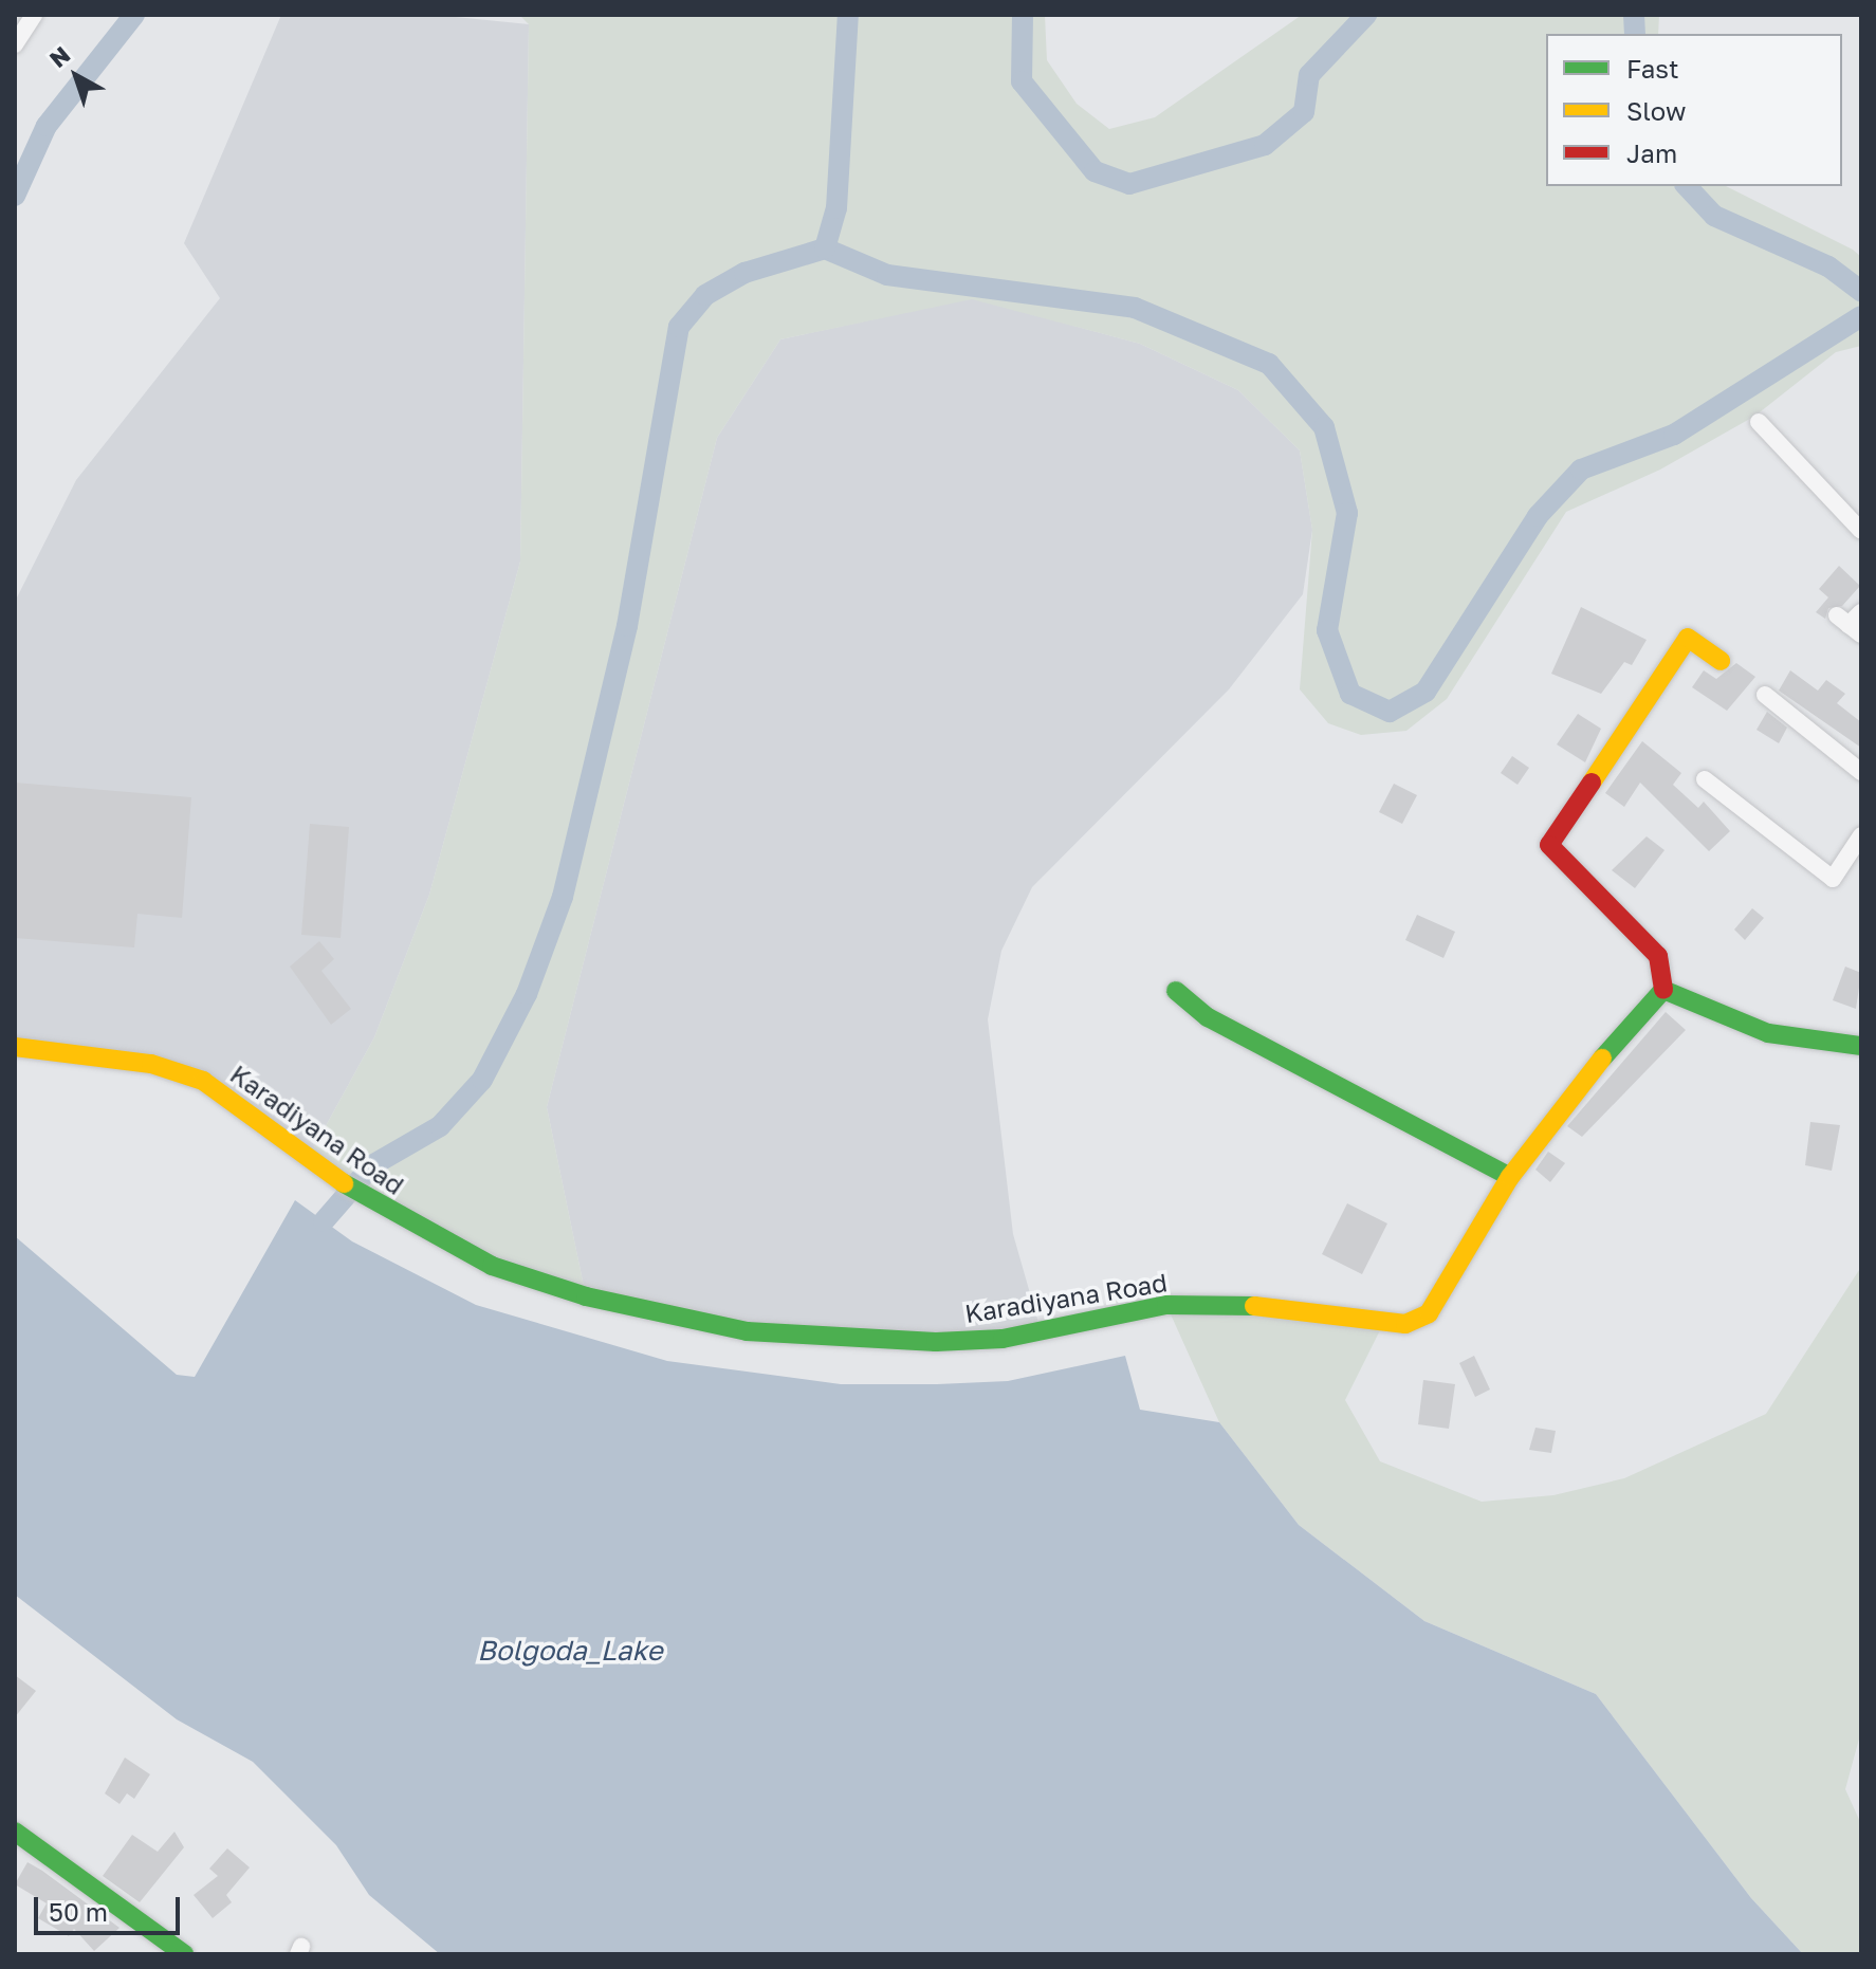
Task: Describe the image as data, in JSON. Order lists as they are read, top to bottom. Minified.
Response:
{"streets":{"street":["Karadiyana Road"]},"water":["Bolgoda_Lake"],"legend":["Fast","Slow","Jam"],"scale_bar":"50 m","north":"top left"}
